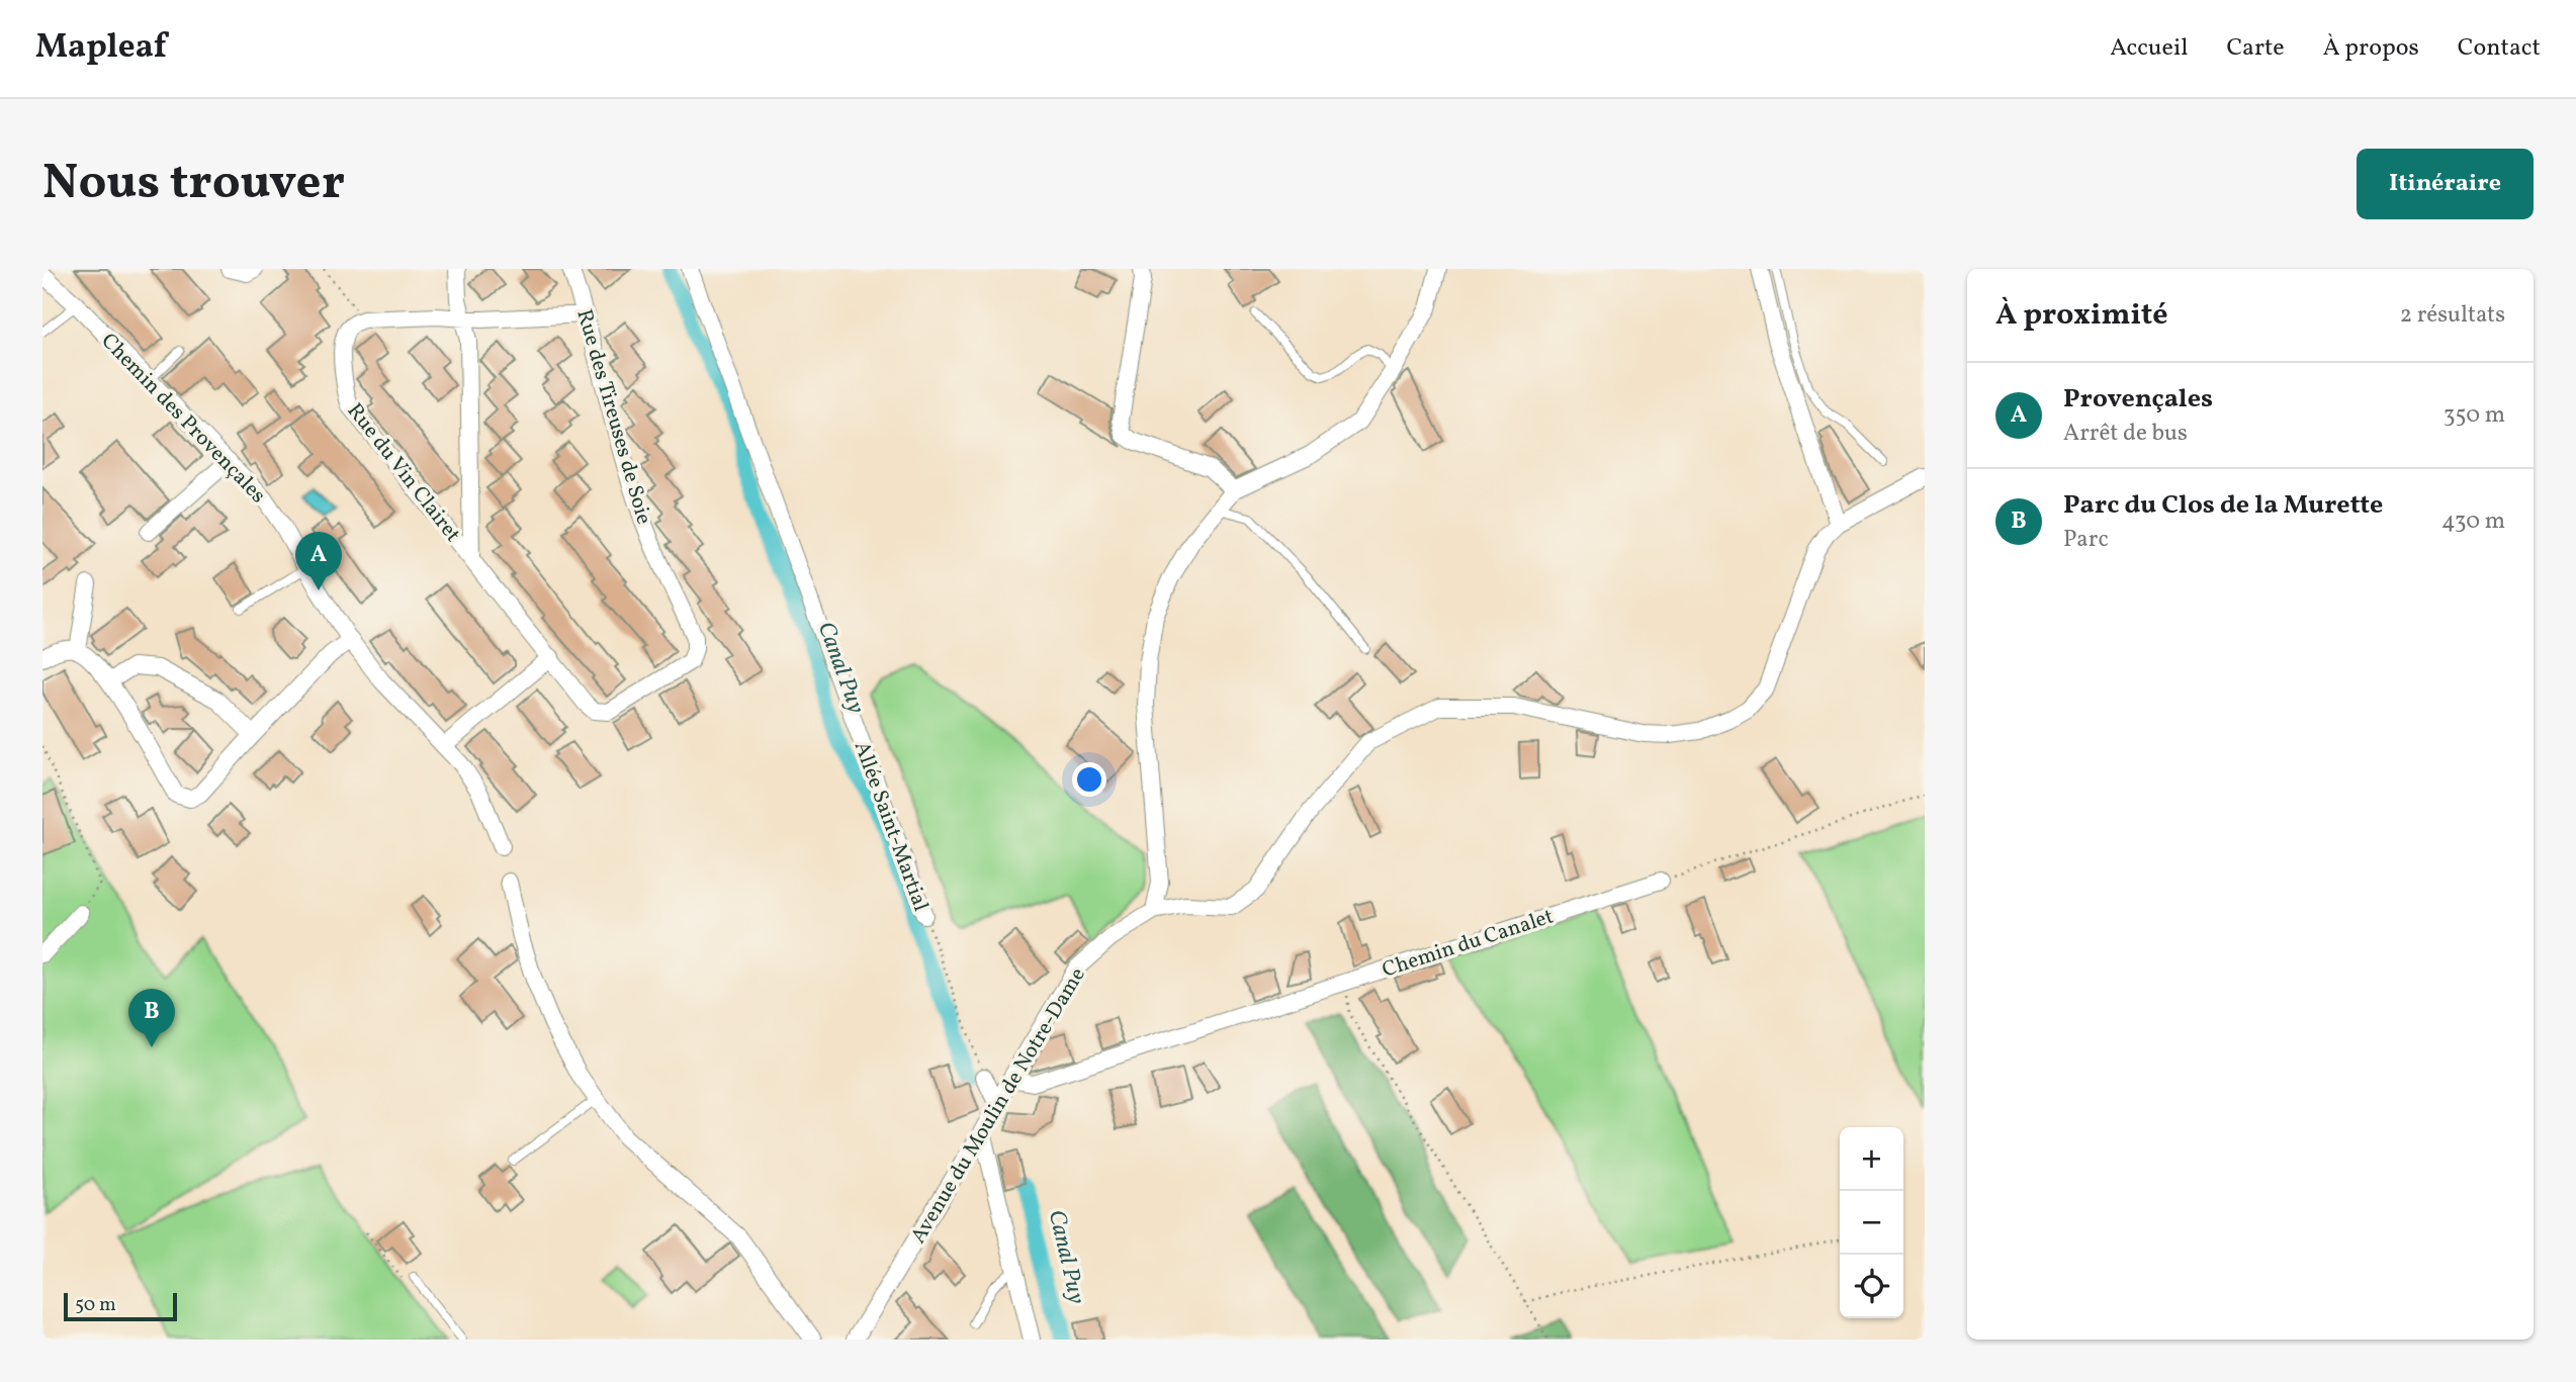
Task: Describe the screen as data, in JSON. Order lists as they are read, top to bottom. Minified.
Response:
{"streets":{"street":["Rue des Tireuses de Soie","Chemin des Provençales","Rue du Vin Clairet","Allée Saint-Martial","Chemin du Canalet","Avenue du Moulin de Notre-Dame"]},"crossings":[["Rue des Tireuses de Soie","Rue du Vin Clairet"],["Chemin du Canalet","Avenue du Moulin de Notre-Dame"]],"water":["Canal Puy"],"scale_bar":"50 m","page":{"header":"Mapleaf","nav":["Accueil","Carte","À propos","Contact"],"buttons":"Itinéraire","title":"Nous trouver","heading":["À proximité","2 résultats"],"list":[{"mark":"A","name":"Provençales","note":"Arrêt de bus","value":"350 m"},{"mark":"B","name":"Parc du Clos de la Murette","note":"Parc","value":"430 m"}],"pins":["A","B"],"map_buttons":["+","−"],"scale":"50 m"}}
